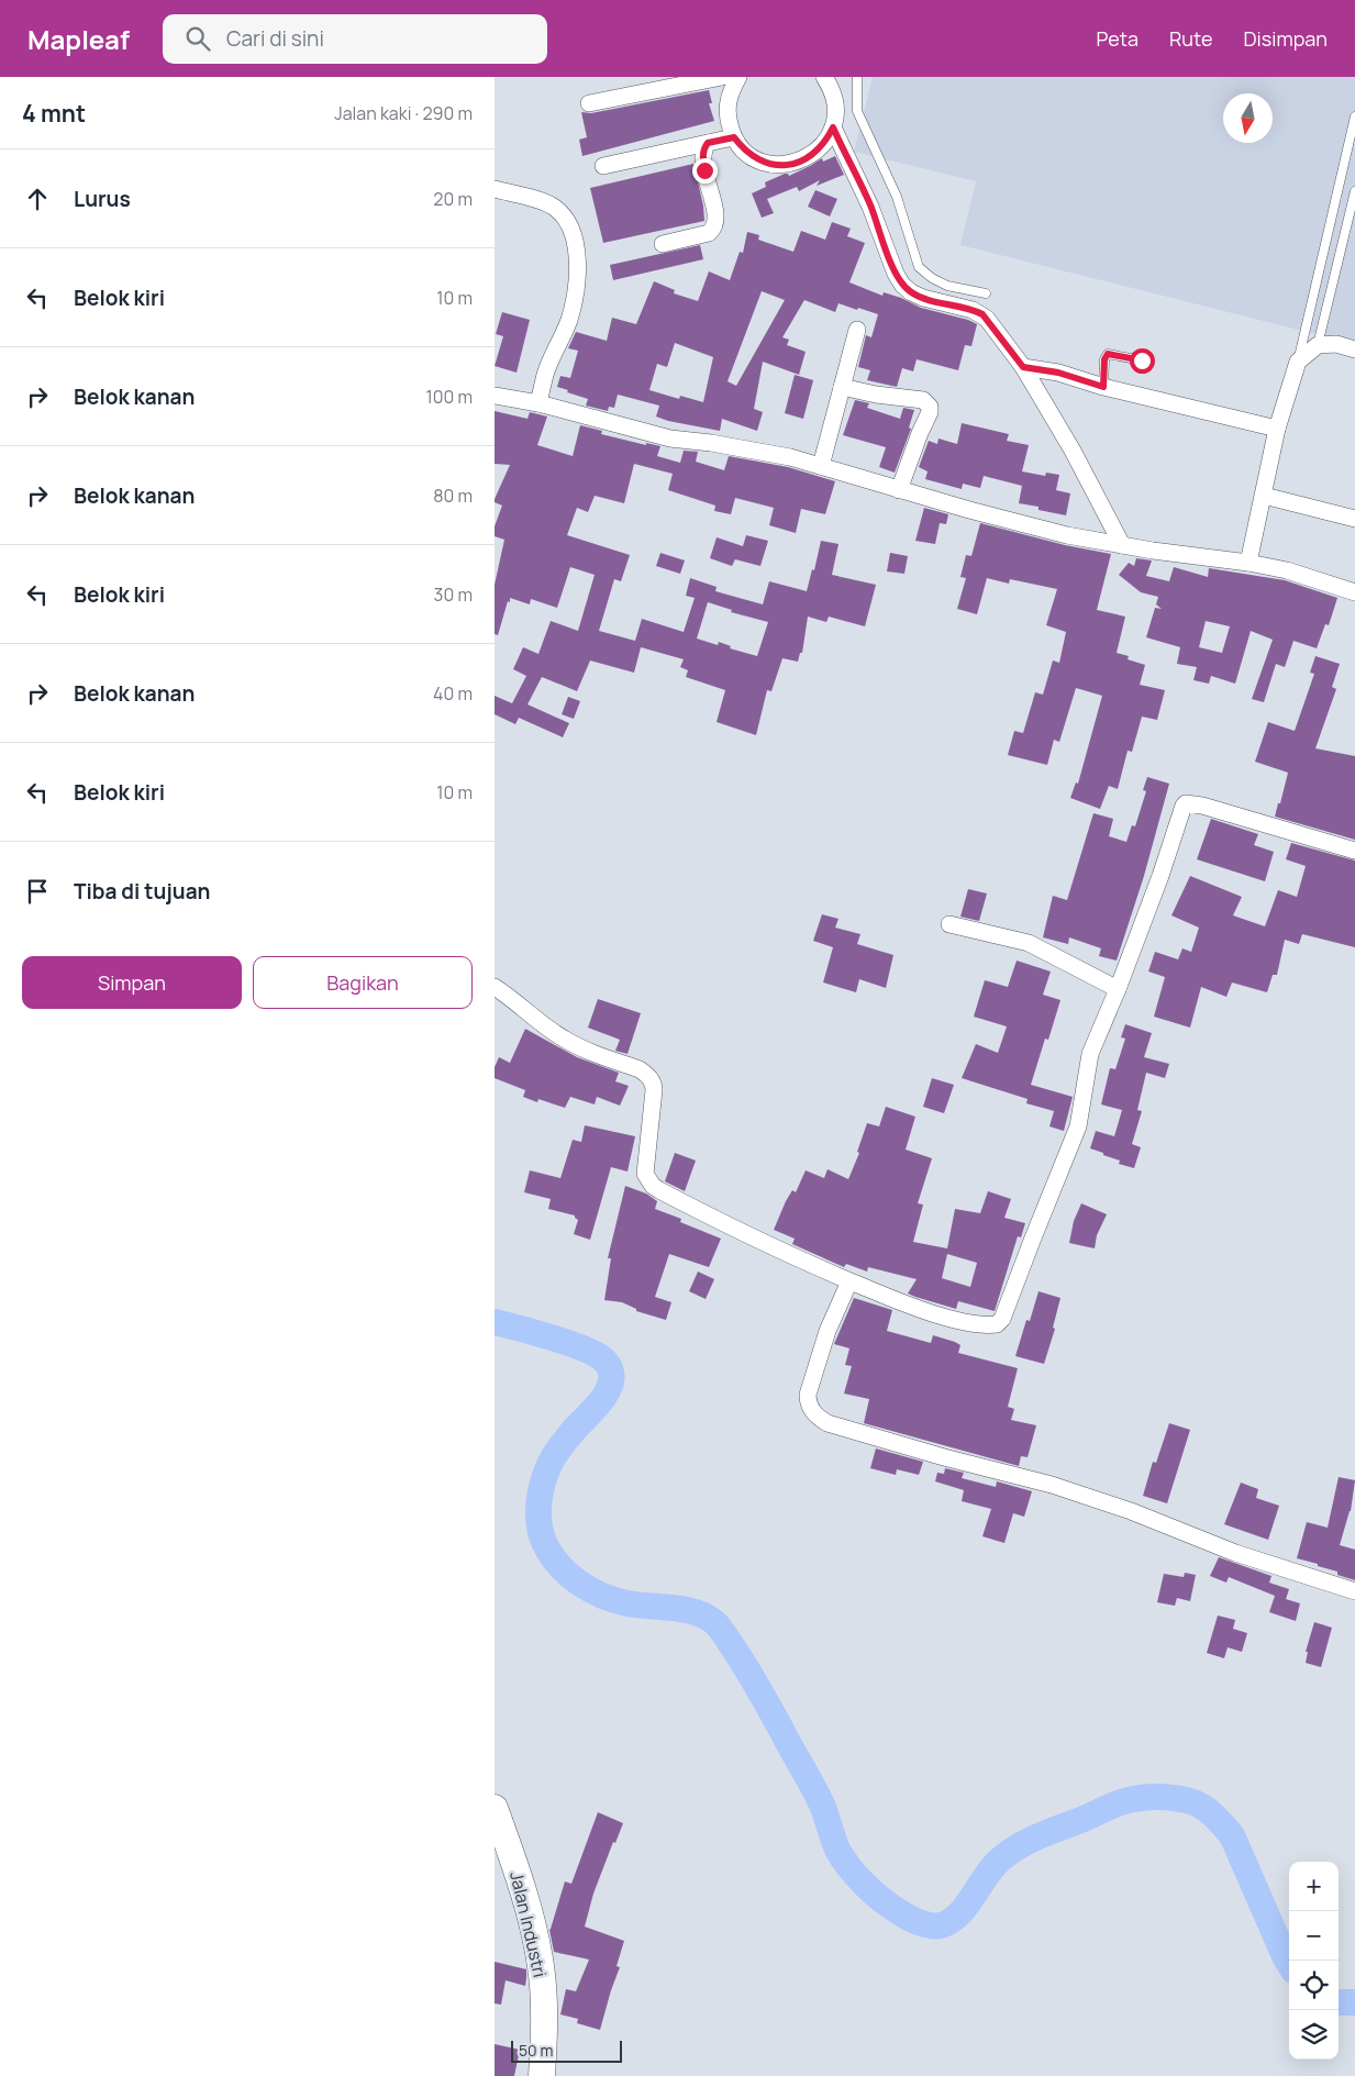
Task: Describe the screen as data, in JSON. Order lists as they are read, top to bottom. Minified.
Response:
{"streets":{"main road":["Jalan Industri"]},"scale_bar":"50 m","north":"bottom","page":{"header":"Mapleaf","search":"Cari di sini","nav":["Peta","Rute","Disimpan"],"heading":["4 mnt","Jalan kaki · 290 m"],"list":[["Lurus","20 m"],["Belok kiri","10 m"],["Belok kanan","100 m"],["Belok kanan","80 m"],["Belok kiri","30 m"],["Belok kanan","40 m"],["Belok kiri","10 m"],"Tiba di tujuan"],"buttons":["Simpan","Bagikan"],"map_buttons":["+","−"],"scale":"50 m"}}
